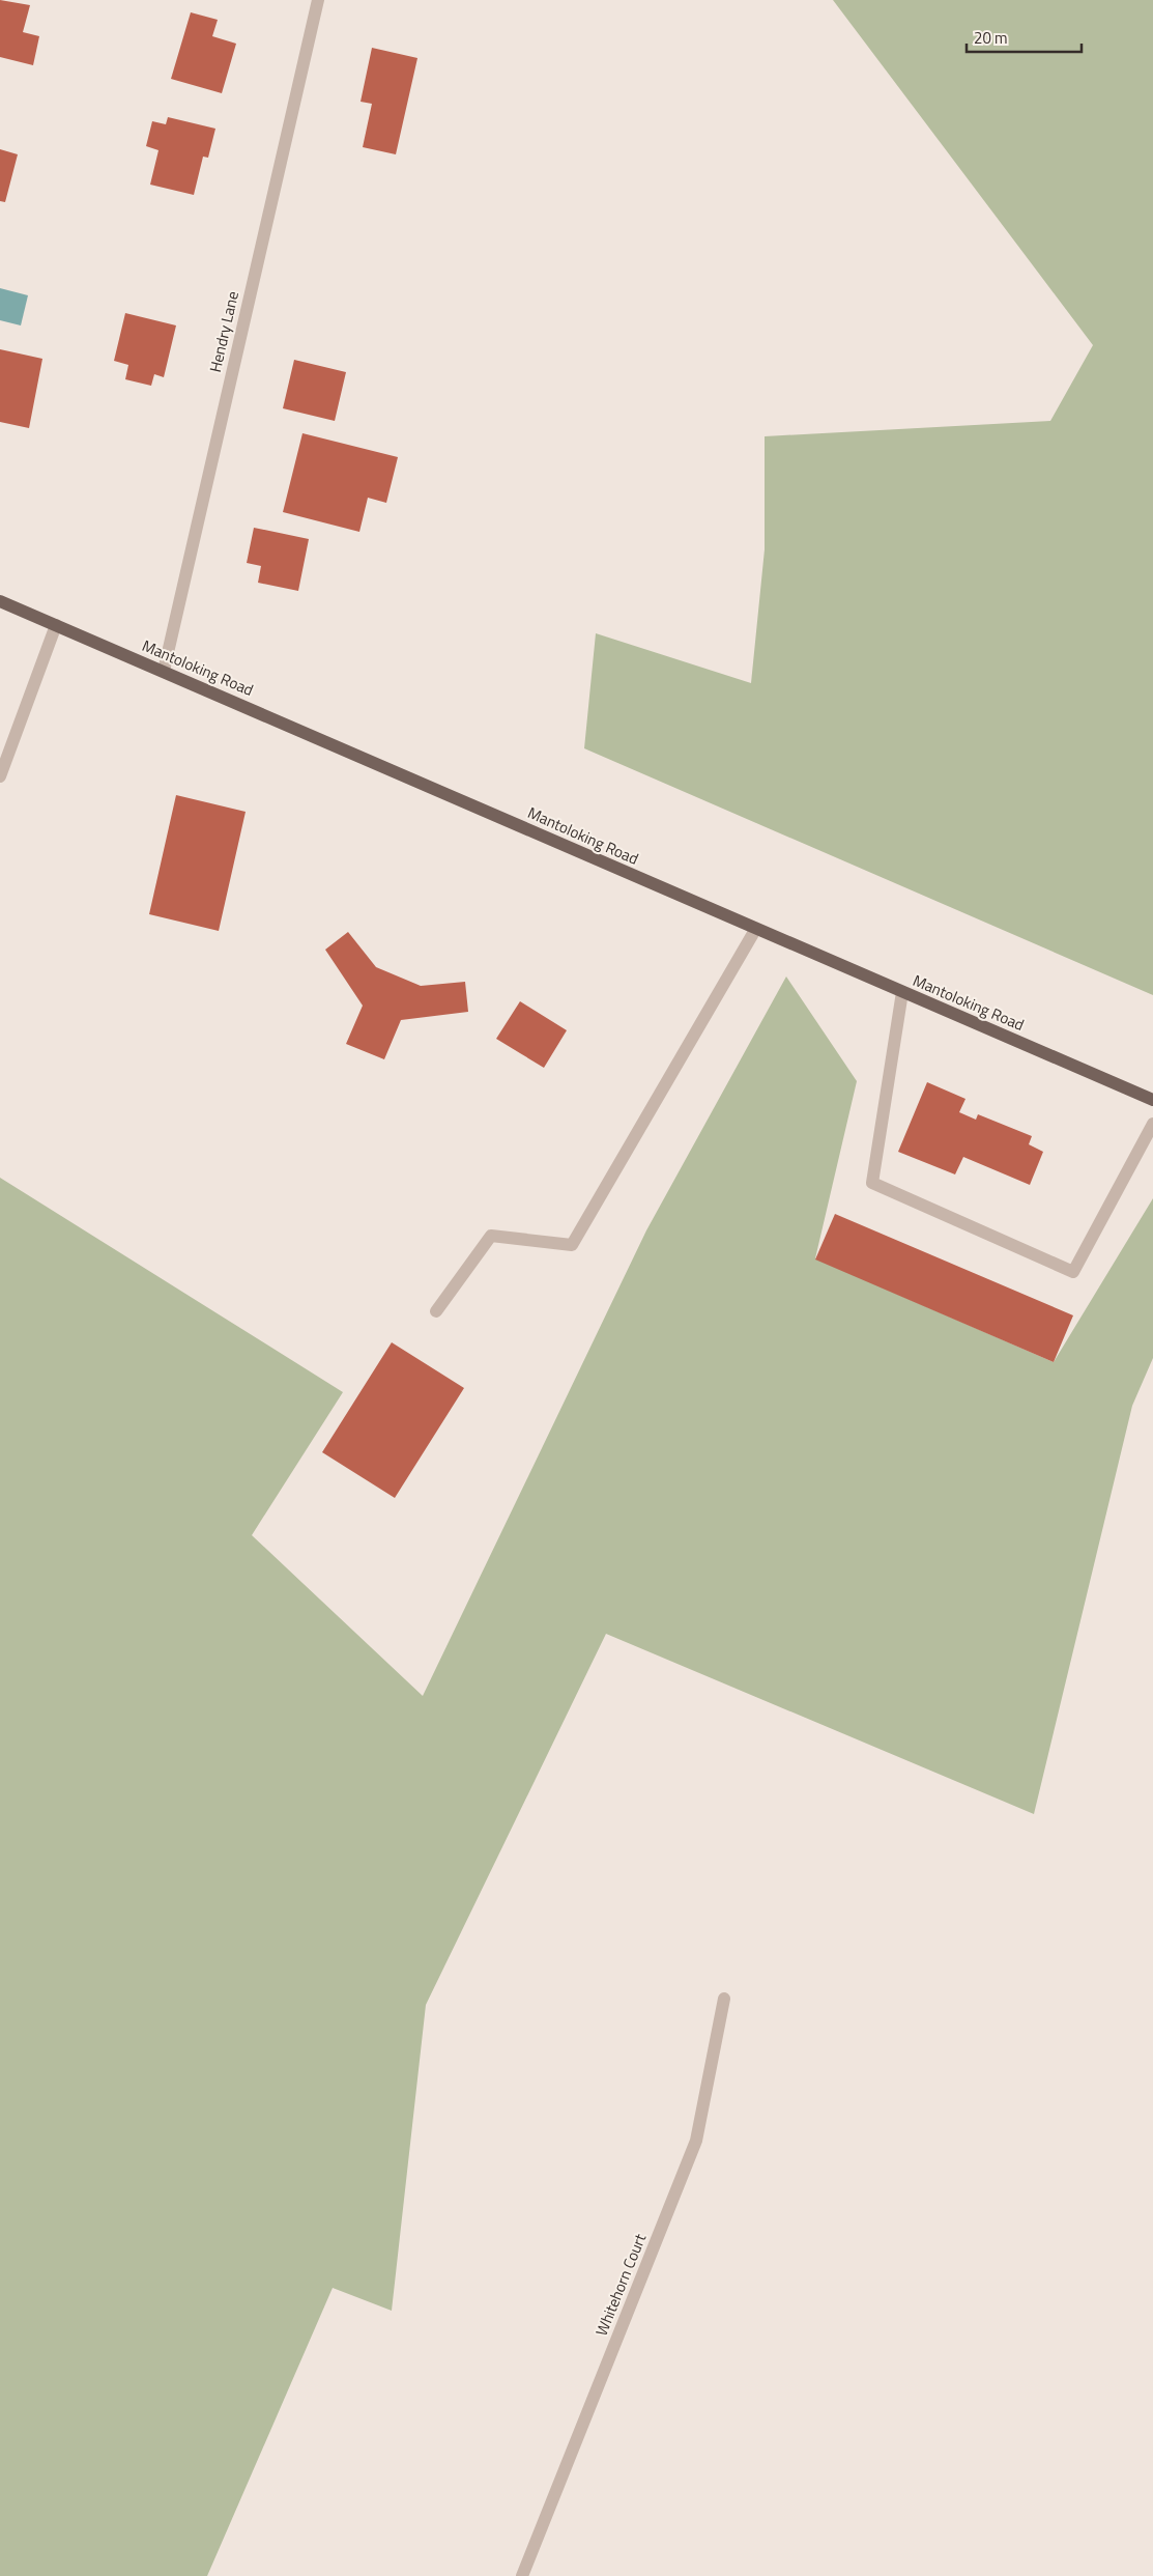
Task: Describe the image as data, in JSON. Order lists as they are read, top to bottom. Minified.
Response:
{"streets":{"main road":["Mantoloking Road"],"street":["Hendry Lane","Whitehorn Court"]},"crossings":[["Hendry Lane","Mantoloking Road"]],"scale_bar":"20 m"}
